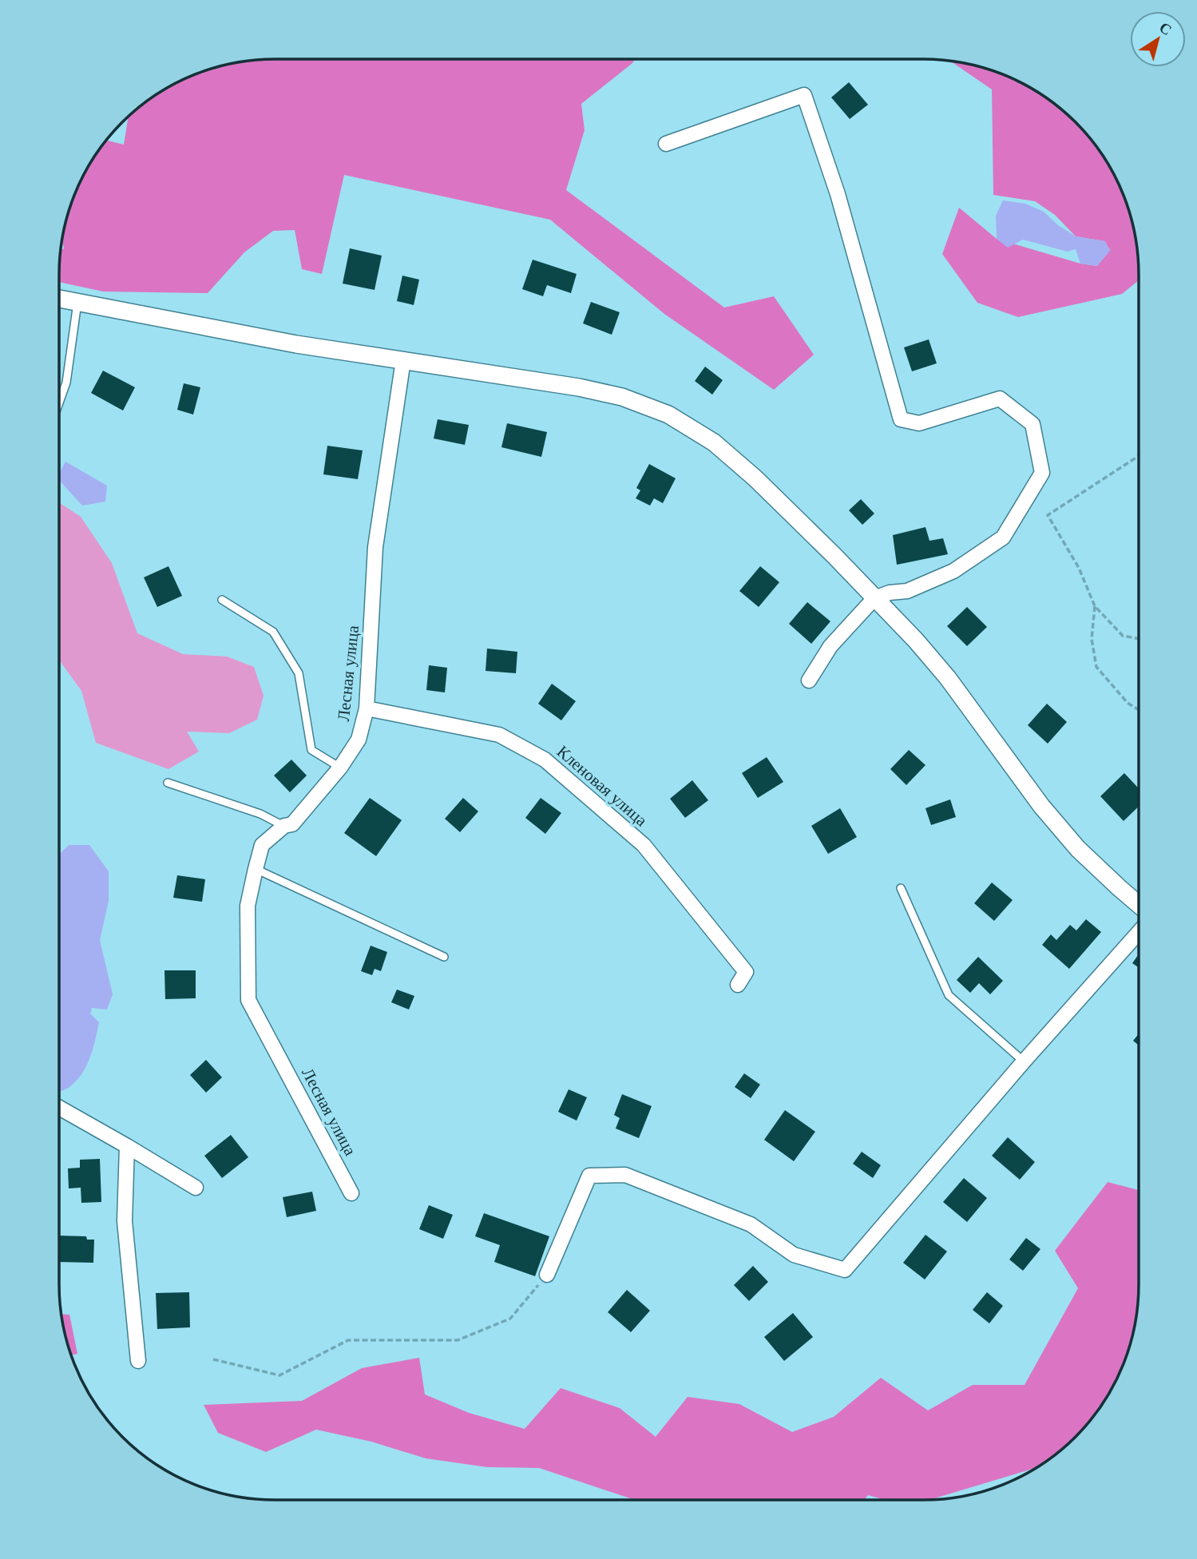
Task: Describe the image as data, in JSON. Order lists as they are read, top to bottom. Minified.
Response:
{"streets":{"street":["Лесная улица","Кленовая улица"]},"crossings":[["Лесная улица","Кленовая улица"]],"north":"top right"}
